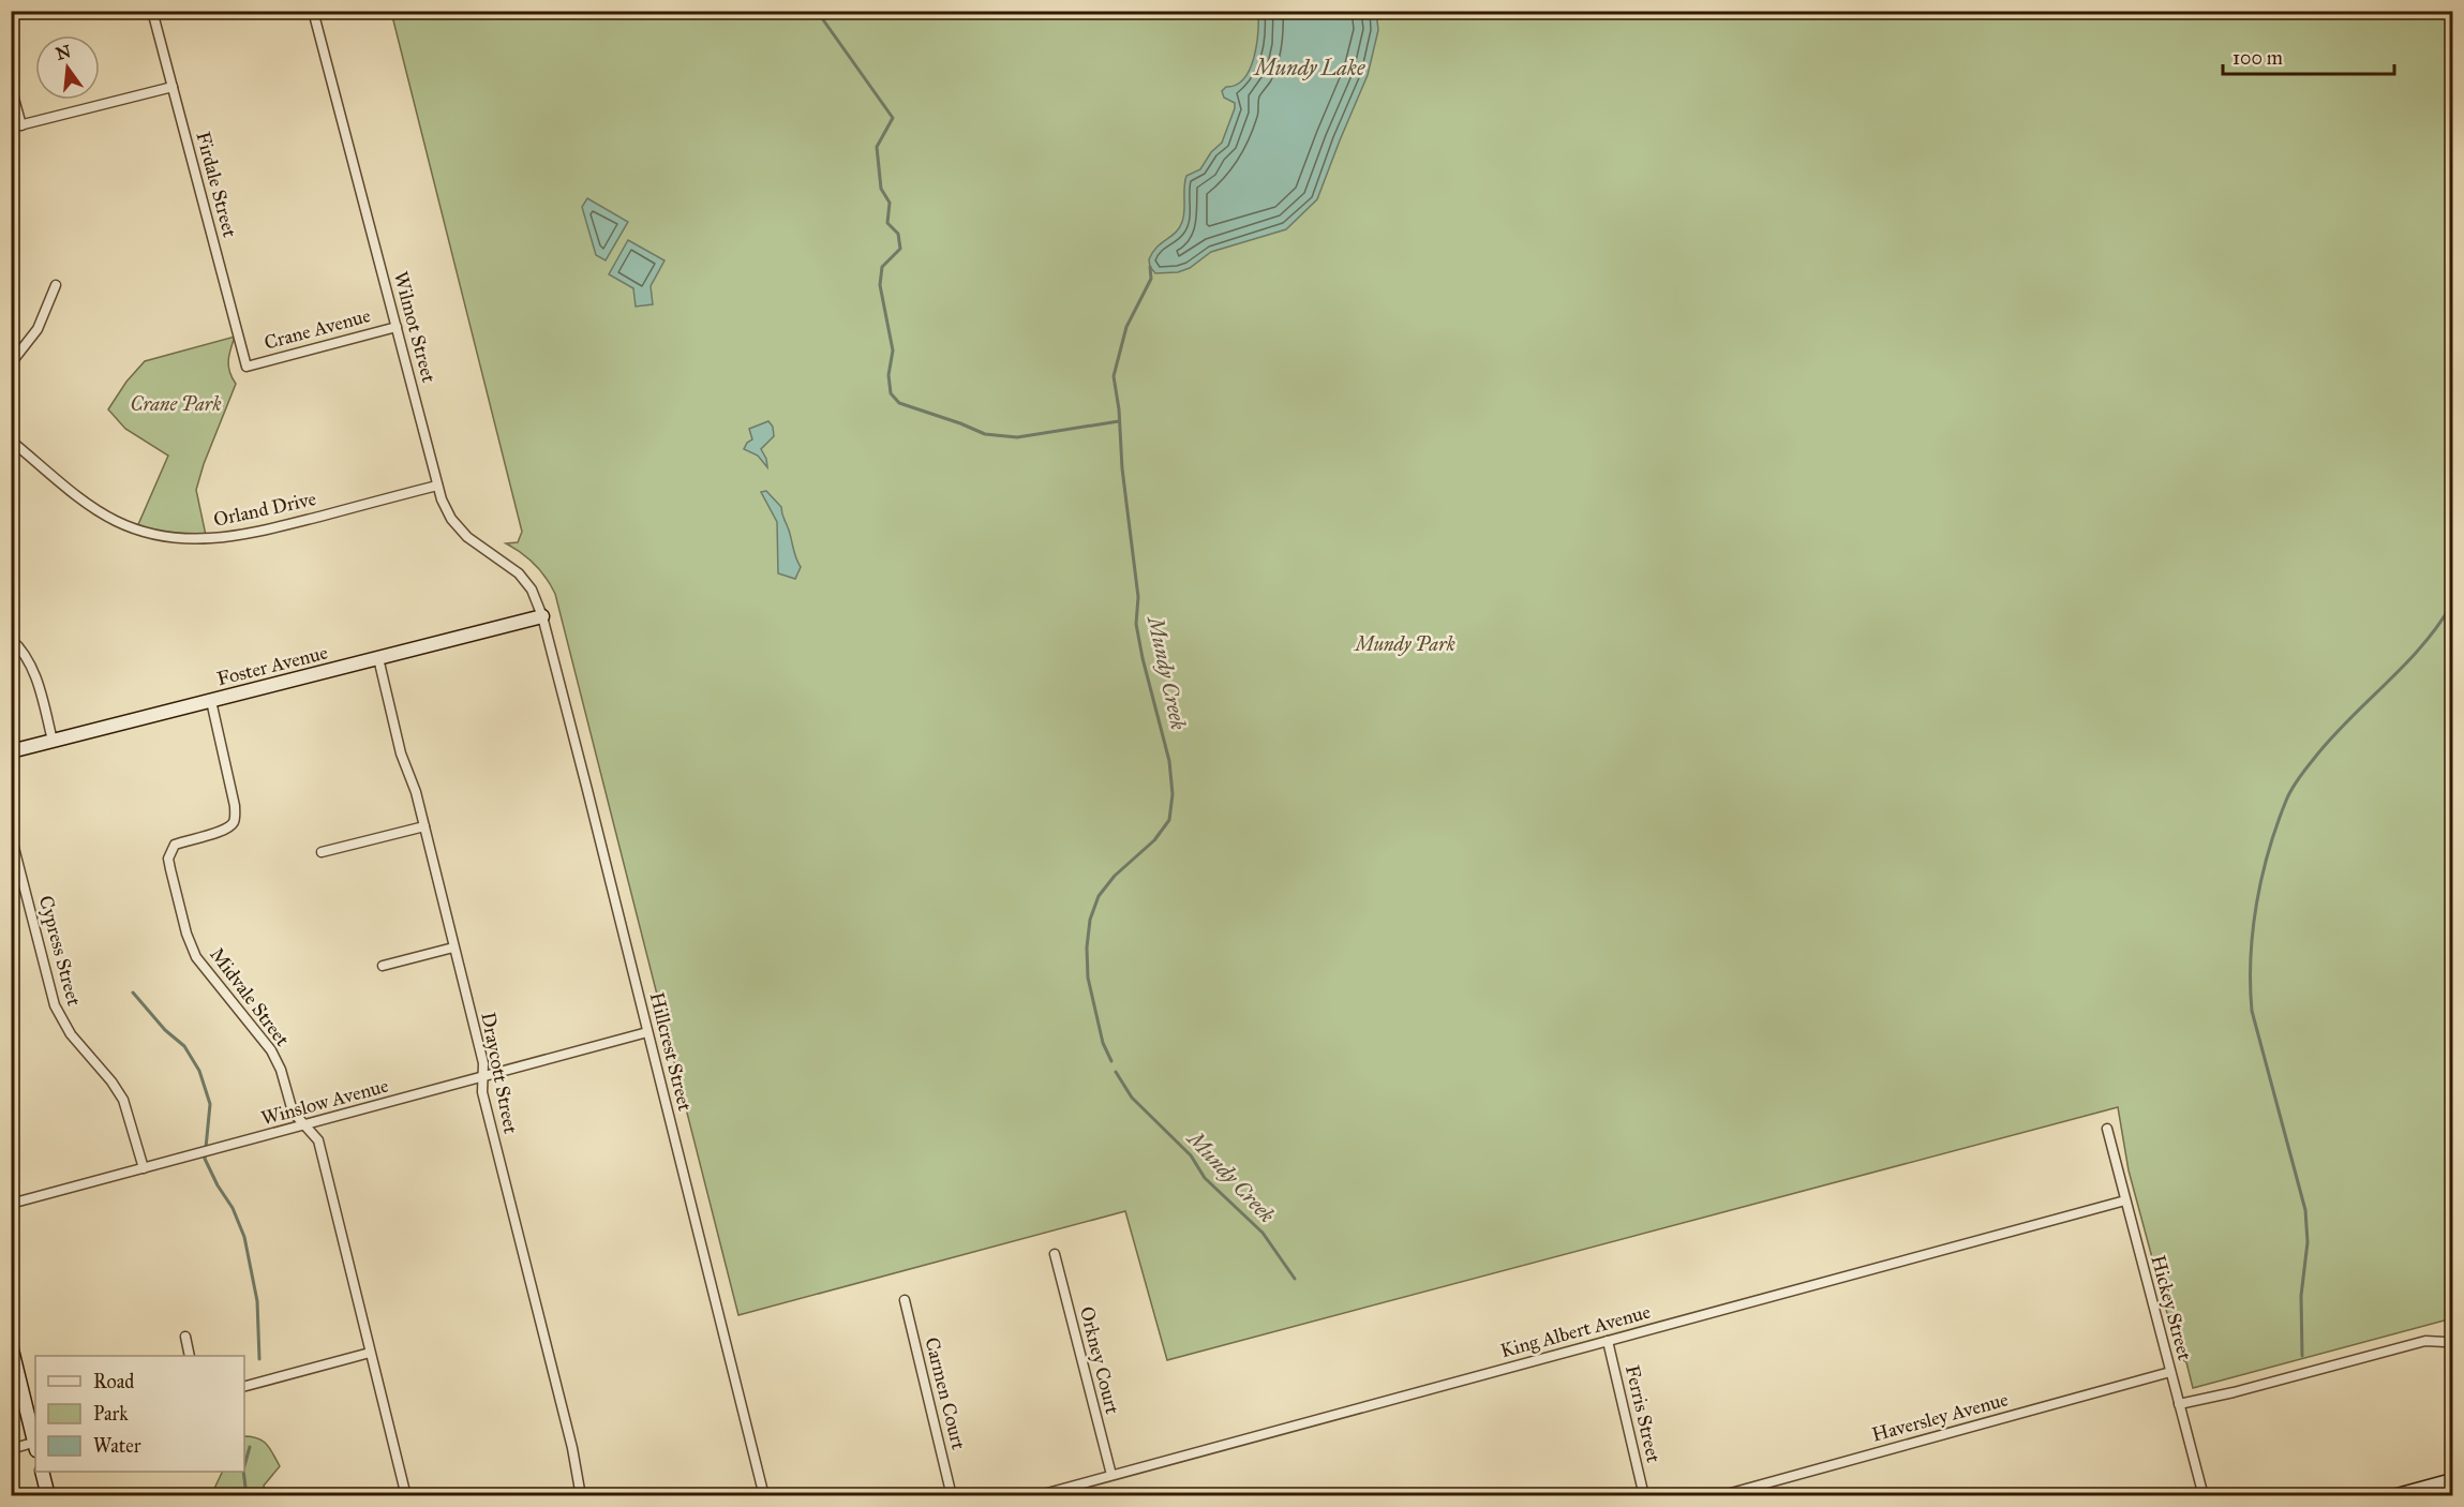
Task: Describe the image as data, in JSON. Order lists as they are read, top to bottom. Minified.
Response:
{"streets":{"street":["Firdale Street","Wilmot Street","Crane Avenue","Orland Drive","Foster Avenue","Cypress Street","Midvale Street","Hillcrest Street","Draycott Street","Winslow Avenue","Hickey Street","King Albert Avenue","Orkney Court","Carmen Court","Ferris Street","Haversley Avenue"]},"crossings":[["Firdale Street","Crane Avenue"],["Wilmot Street","Crane Avenue"],["Wilmot Street","Orland Drive"],["Wilmot Street","Foster Avenue"],["Wilmot Street","Hillcrest Street"],["Foster Avenue","Midvale Street"],["Foster Avenue","Hillcrest Street"],["Foster Avenue","Draycott Street"],["Cypress Street","Winslow Avenue"],["Midvale Street","Winslow Avenue"],["Hillcrest Street","Winslow Avenue"],["Draycott Street","Winslow Avenue"],["Hickey Street","King Albert Avenue"],["Hickey Street","Haversley Avenue"],["King Albert Avenue","Orkney Court"],["King Albert Avenue","Ferris Street"]],"water":["Mundy Lake","Mundy Creek"],"parks":["Crane Park","Mundy Park"],"legend":["Road","Park","Water"],"scale_bar":"100 m","north":"top"}
